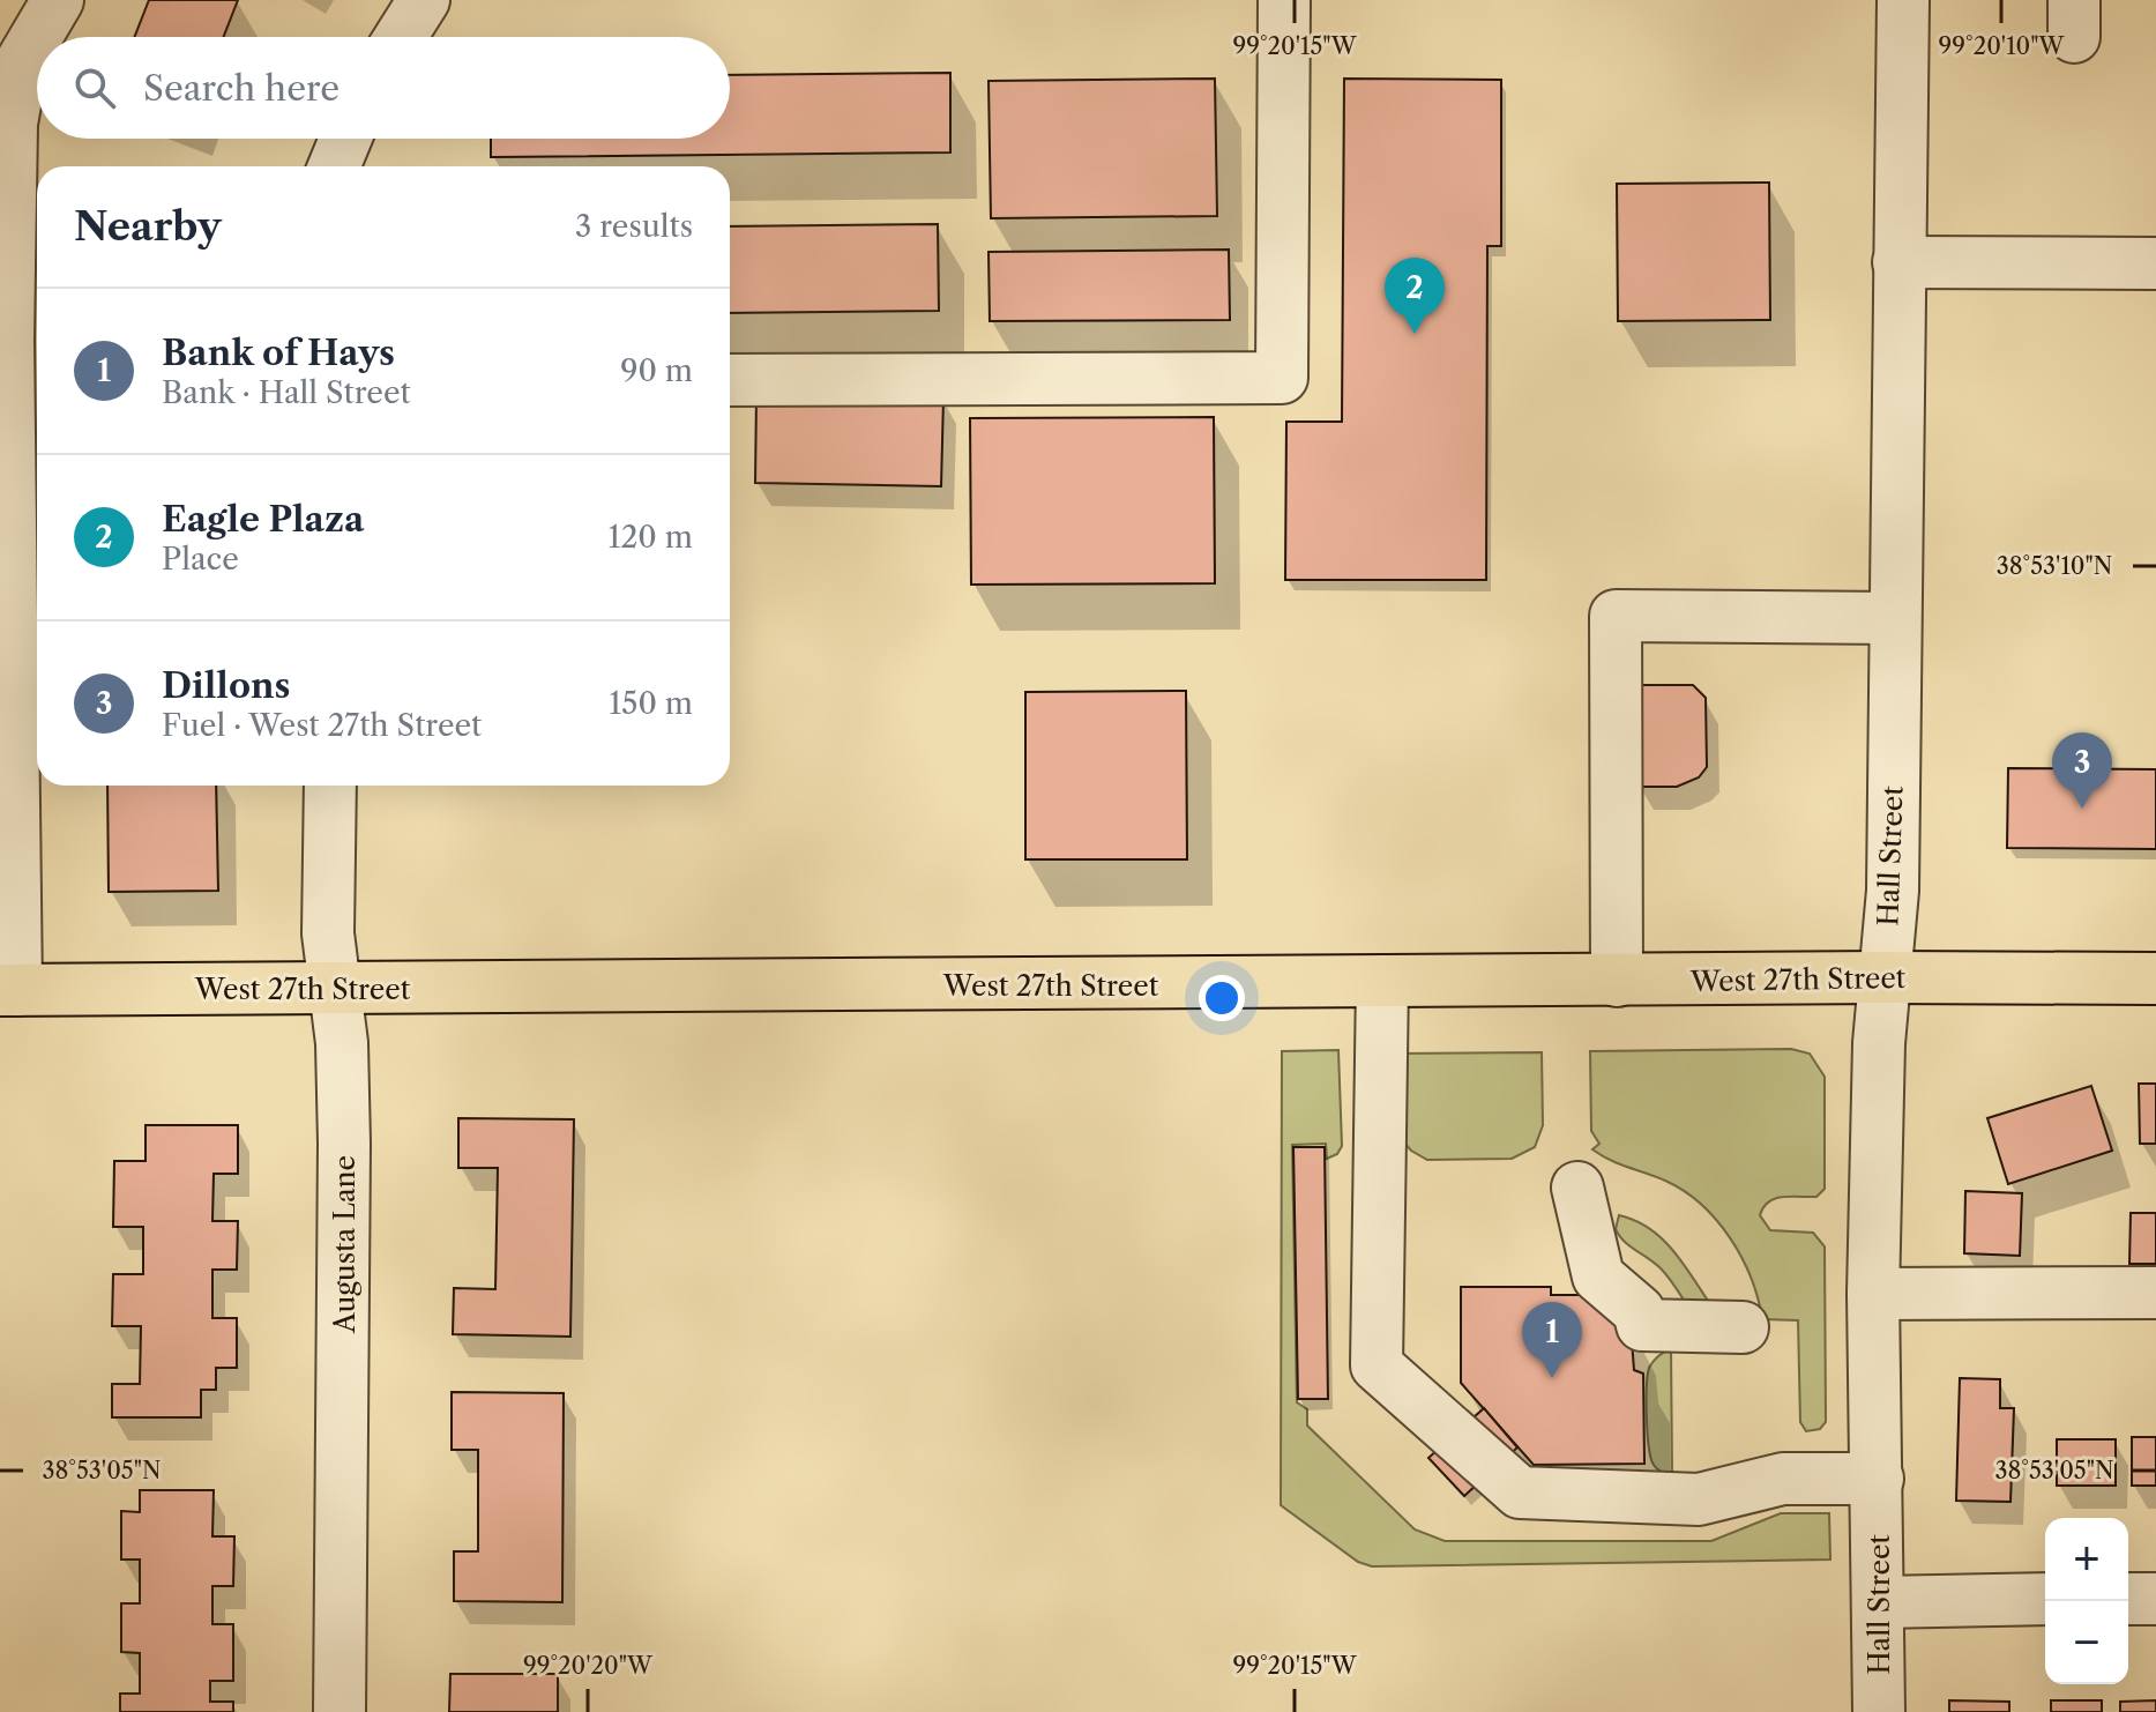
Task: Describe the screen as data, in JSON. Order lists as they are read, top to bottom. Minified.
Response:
{"streets":{"main road":["West 27th Street"],"street":["Hall Street","Augusta Lane"]},"crossings":[["Hall Street","West 27th Street"],["West 27th Street","Augusta Lane"]],"page":{"search":"Search here","heading":["Nearby","3 results"],"pins":["2","3","1"],"list":[{"mark":"1","name":"Bank of Hays","note":"Bank · Hall Street","value":"90 m"},{"mark":"2","name":"Eagle Plaza","note":"Place","value":"120 m"},{"mark":"3","name":"Dillons","note":"Fuel · West 27th Street","value":"150 m"}],"map_buttons":["+","−"]},"coordinates":["99°20'15\"W","99°20'10\"W","38°53'10\"N","38°53'05\"N","99°20'20\"W"]}
